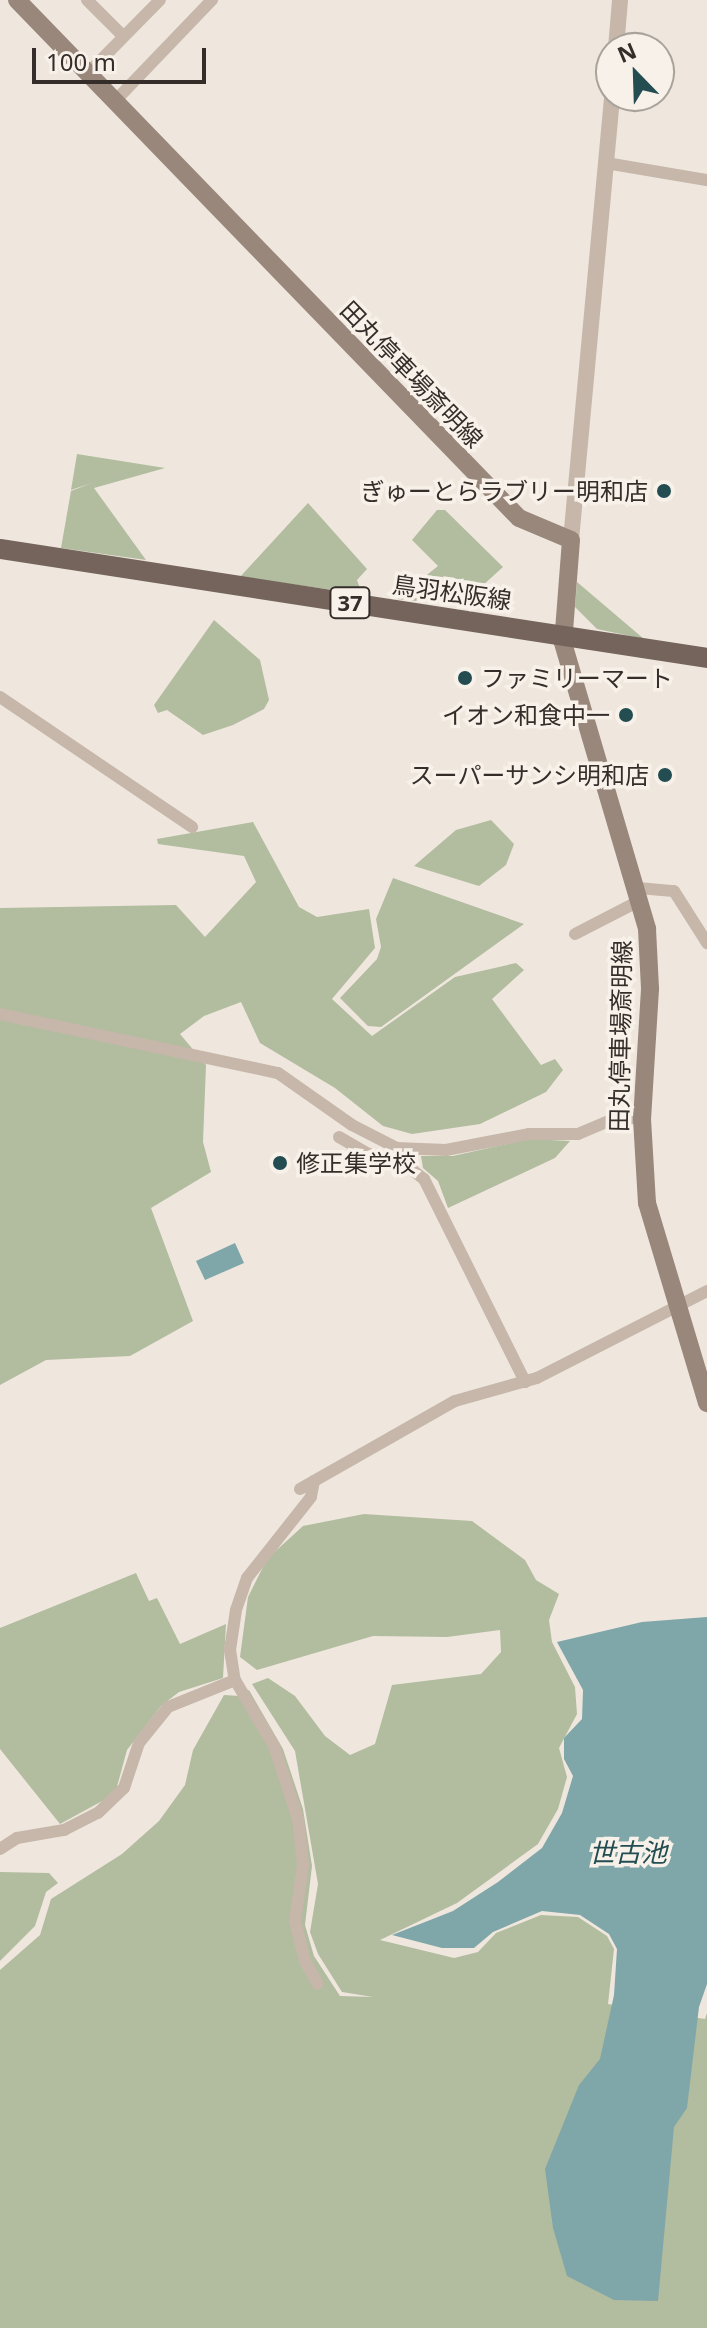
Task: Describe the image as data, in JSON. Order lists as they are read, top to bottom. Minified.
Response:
{"streets":{"main road":["田丸停車場斎明線","鳥羽松阪線","37"]},"crossings":[["田丸停車場斎明線","鳥羽松阪線"]],"water":["世古池"],"places":["ぎゅーとらラブリー明和店","ファミリーマート","イオン和食中一","スーパーサンシ明和店","修正集学校"],"scale_bar":"100 m","north":"top left"}
